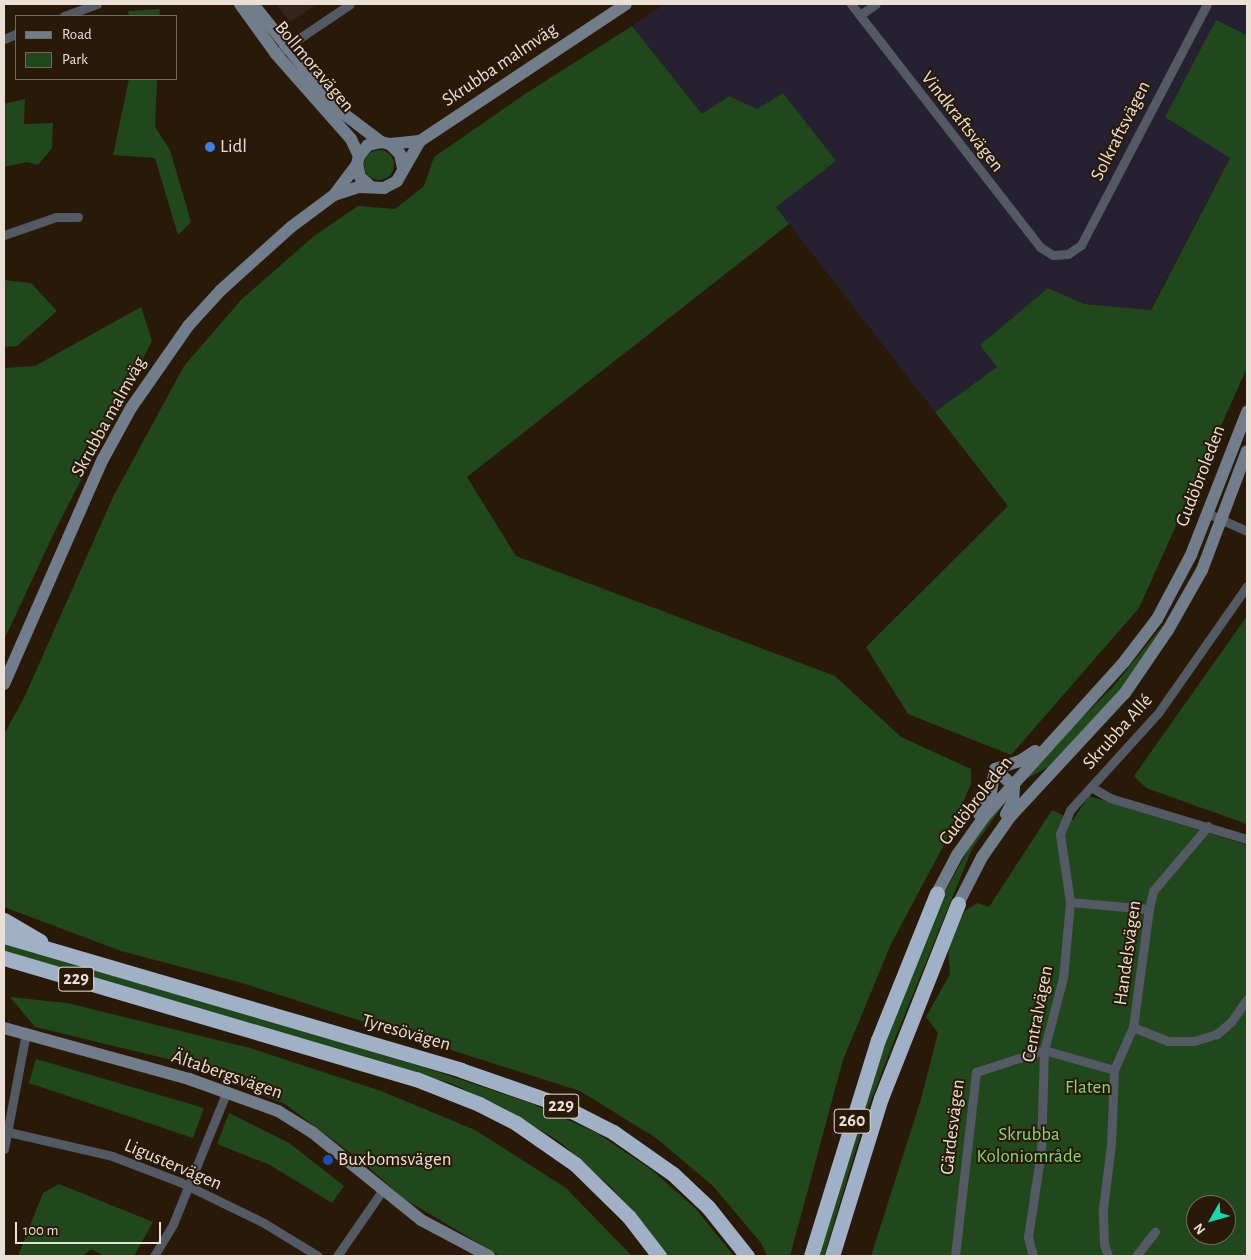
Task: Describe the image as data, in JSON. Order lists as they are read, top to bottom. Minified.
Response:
{"streets":{"highway":["Gudöbroleden","229","Tyresövägen","260"],"street":["Skrubba malmväg","Bollmoravägen","Vindkraftsvägen","Solkraftsvägen","Skrubba Allé","Handelsvägen","Centralvägen","Ältabergsvägen","Gärdesvägen","Ligustervägen"]},"crossings":[["Skrubba malmväg","Bollmoravägen"],["Vindkraftsvägen","Solkraftsvägen"],["Skrubba Allé","Handelsvägen"],["Skrubba Allé","Centralvägen"],["Centralvägen","Gärdesvägen"]],"parks":["Flaten","Skrubba Koloniområde"],"places":["Lidl","Buxbomsvägen"],"legend":["Road","Park"],"scale_bar":"100 m","north":"bottom left"}
